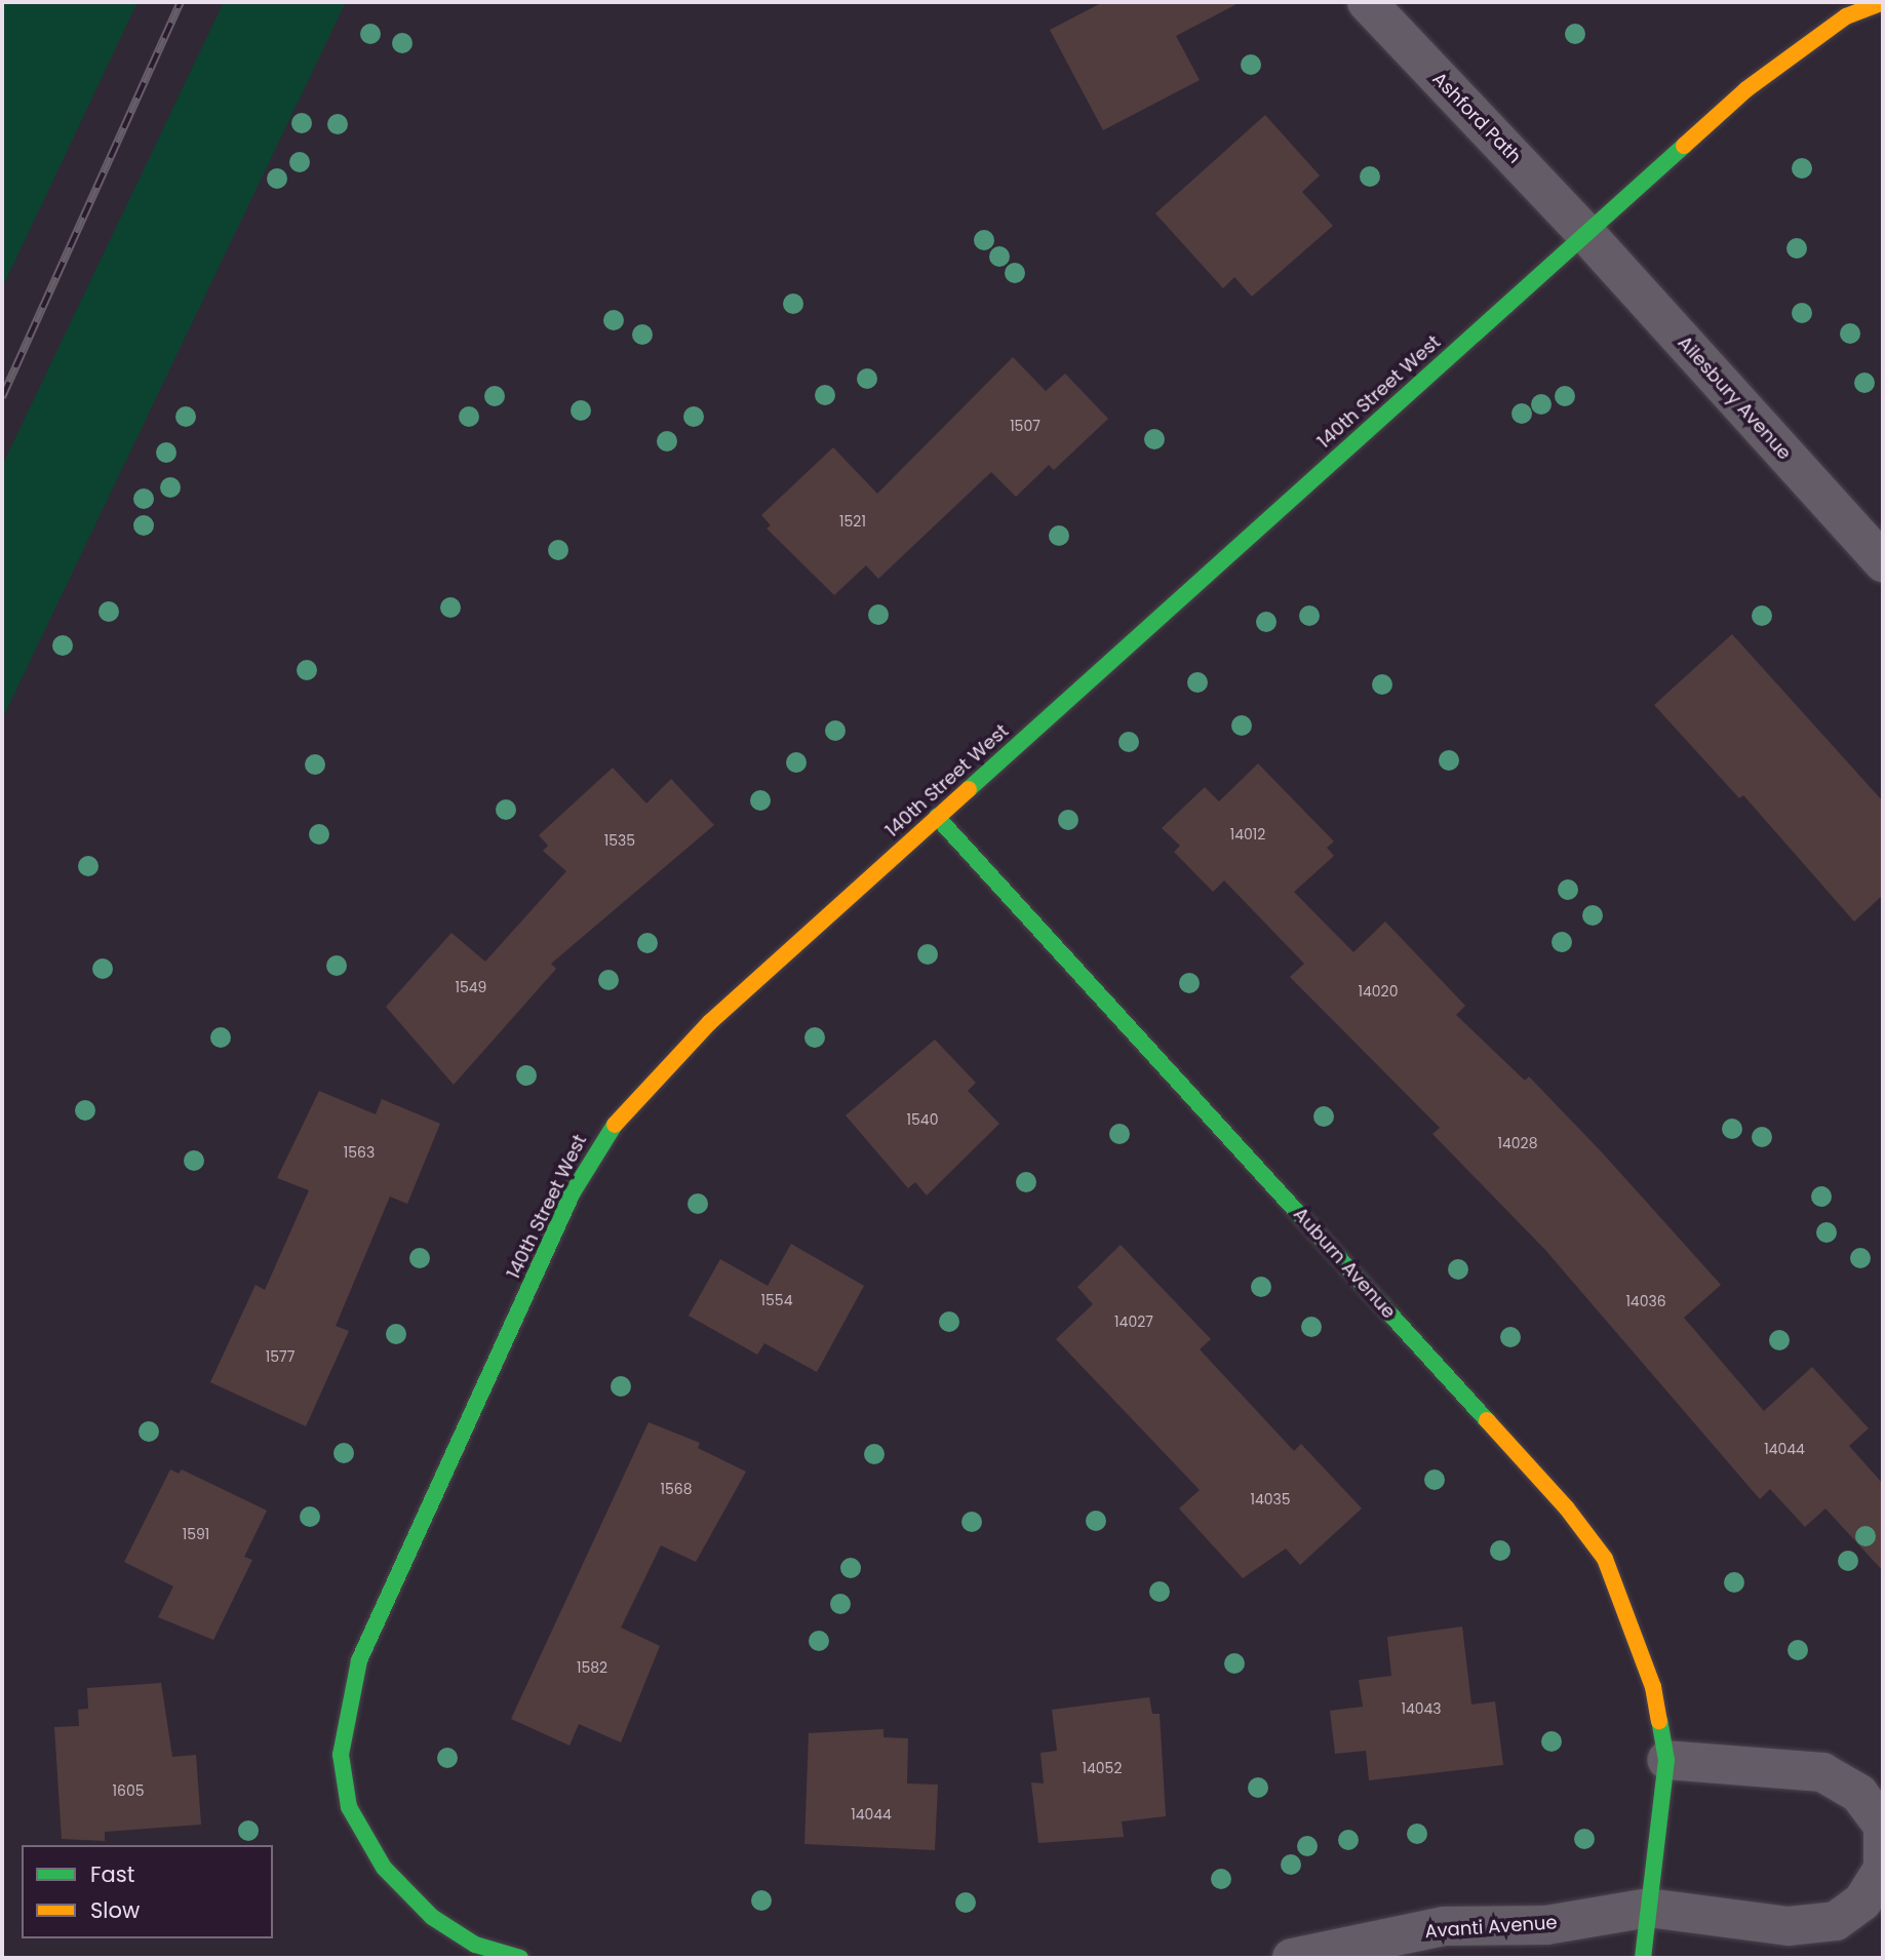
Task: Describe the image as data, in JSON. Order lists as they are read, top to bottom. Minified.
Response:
{"streets":{"street":["Ashford Path","140th Street West","Ailesbury Avenue","Auburn Avenue","Avanti Avenue"]},"crossings":[["Ashford Path","140th Street West"],["Ashford Path","Ailesbury Avenue"],["140th Street West","Ailesbury Avenue"],["140th Street West","Auburn Avenue"],["Auburn Avenue","Avanti Avenue"]],"house_numbers":["1507","1521","14012","1535","1549","14020","1540","14028","1563","1554","14036","14027","1577","14044","1568","14035","1591","1582","14043","14052","1605","14044"],"legend":["Fast","Slow"]}
